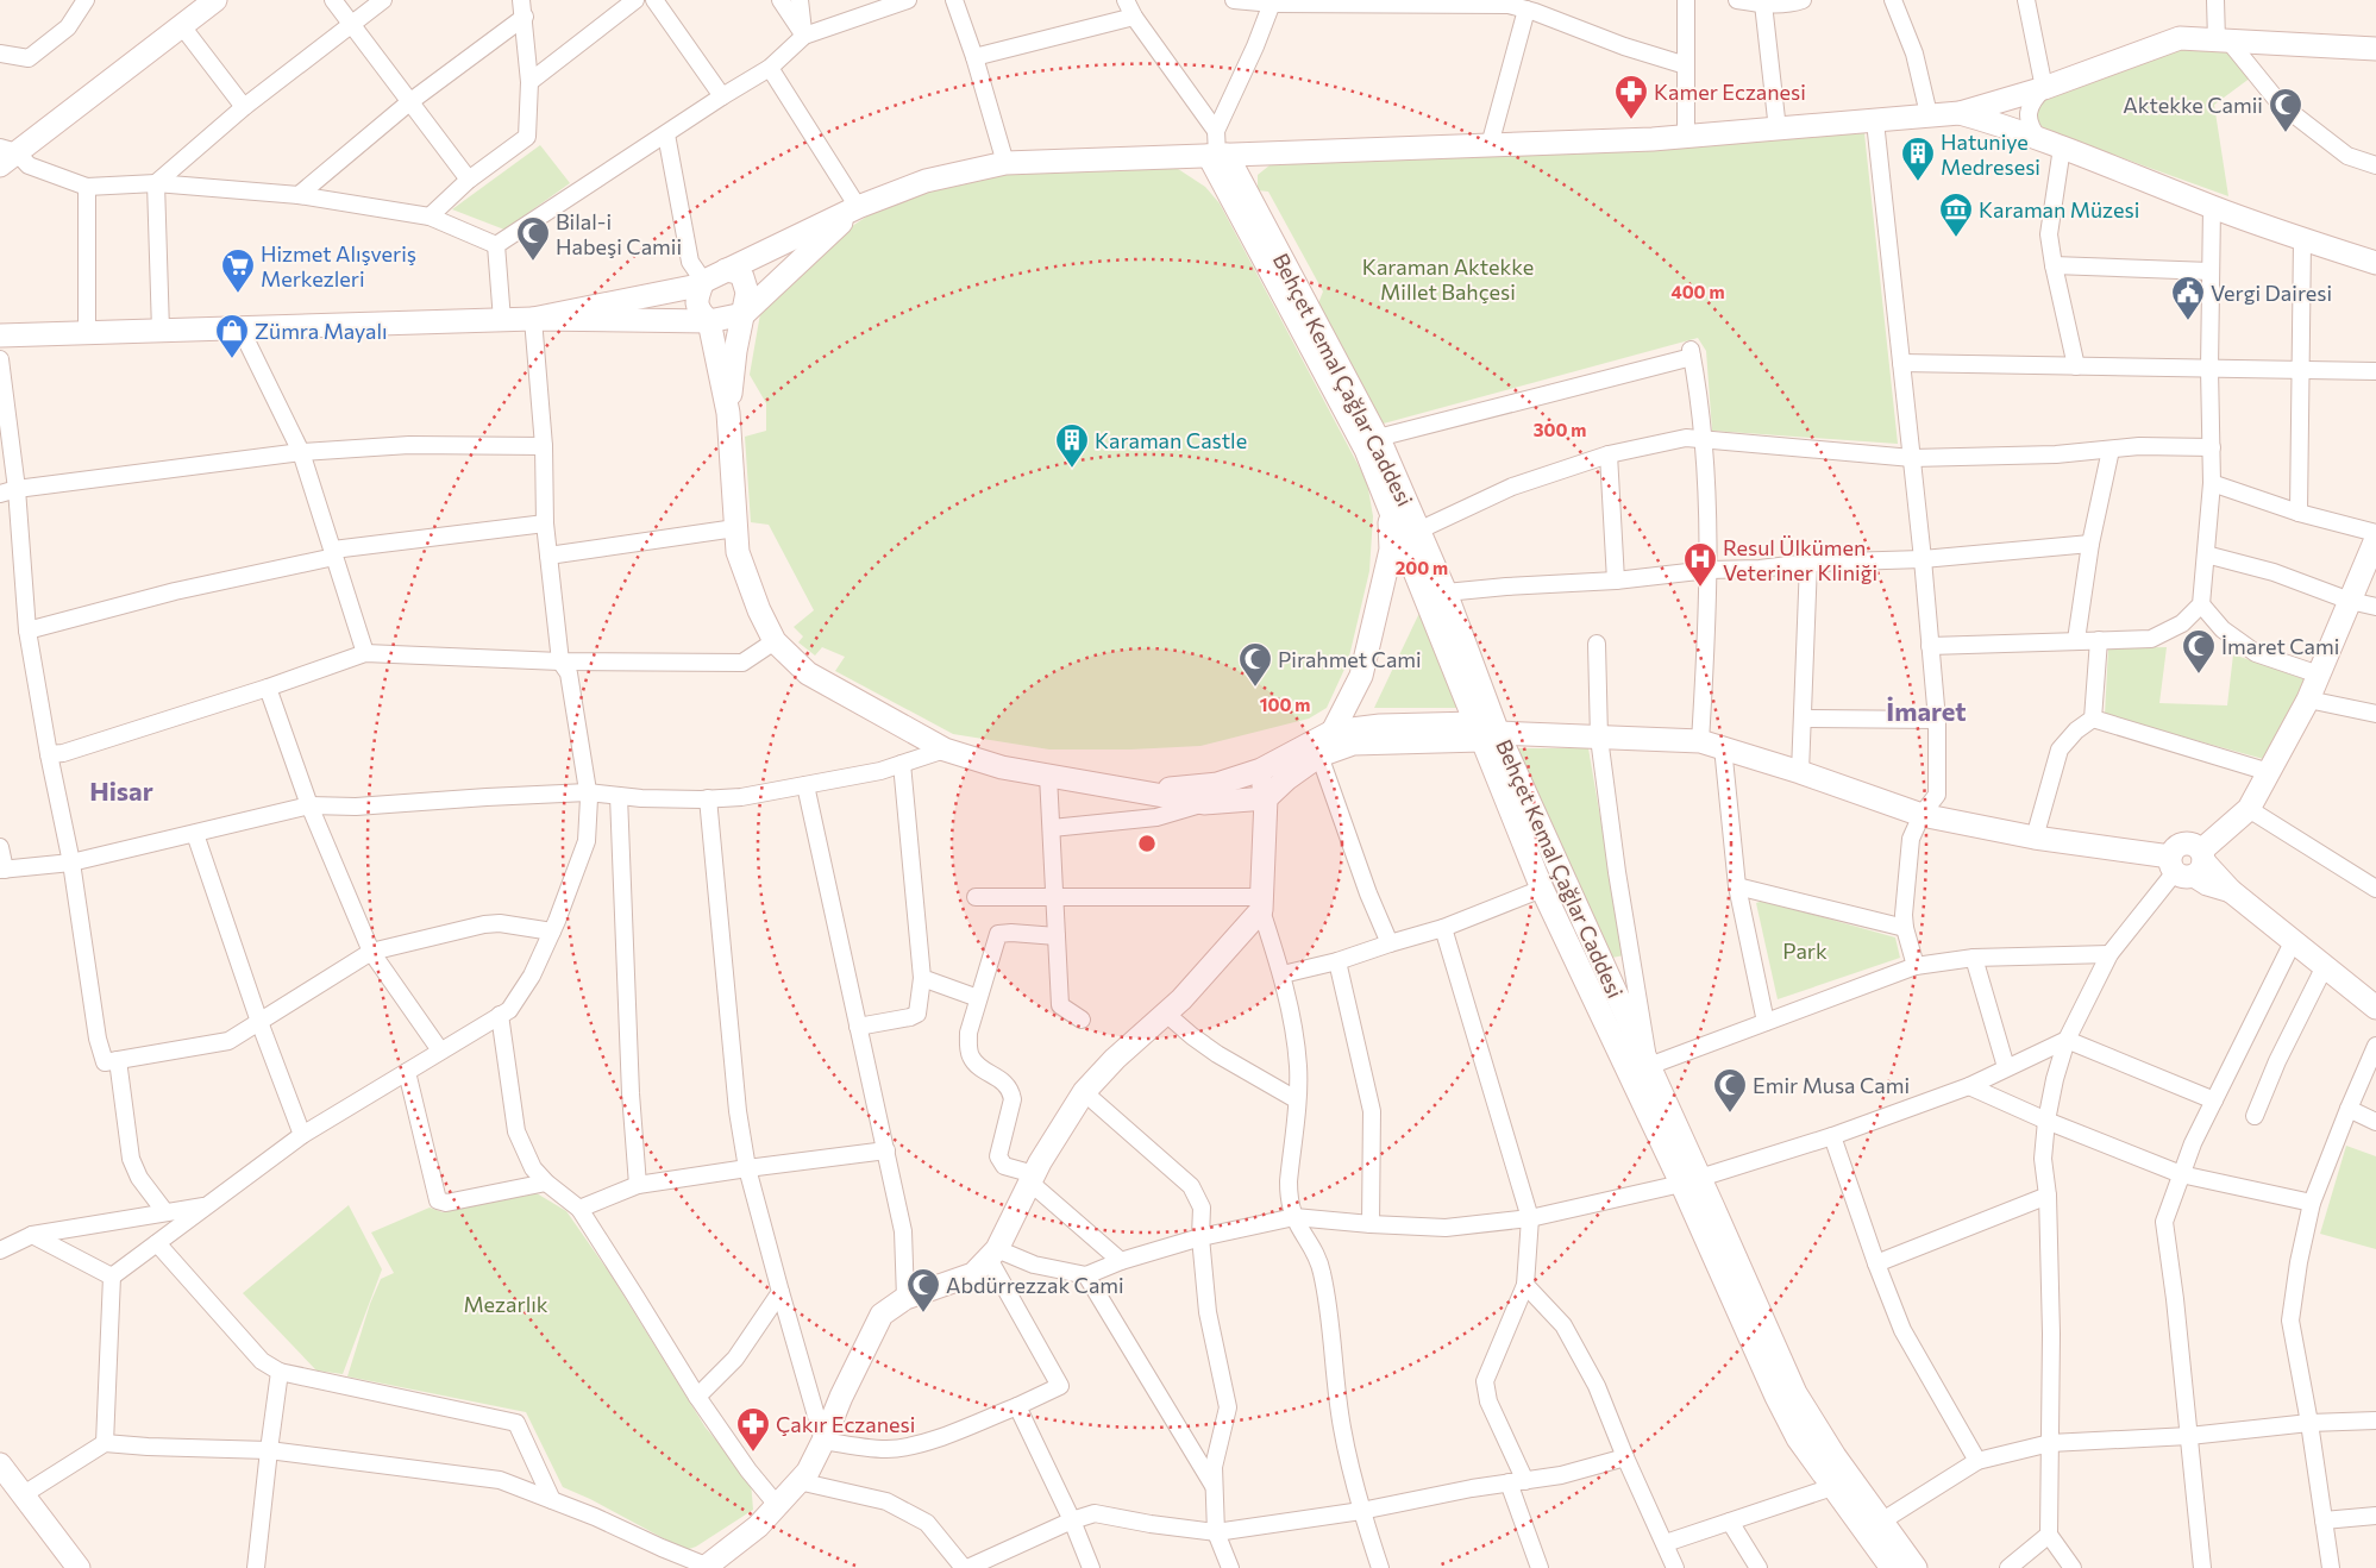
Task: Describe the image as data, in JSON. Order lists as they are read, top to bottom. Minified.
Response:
{"streets":{"main road":["Behçet Kemal Çağlar Caddesi"]},"districts":["İmaret","Hisar"],"parks":["Karaman Aktekke Millet Bahçesi","Park","Mezarlık"],"places":{"pharmacy":["Kamer Eczanesi","Çakır Eczanesi"],"mosque":["Aktekke Camii","Bilal-i Habeşi Camii","İmaret Cami","Pirahmet Cami","Emir Musa Cami","Abdürrezzak Cami"],"building":["Hatuniye Medresesi","Karaman Castle"],"museum":["Karaman Müzesi"],"supermarket":["Hizmet Alışveriş Merkezleri"],"public building":["Vergi Dairesi"],"shop":["Zümra Mayalı"],"hospital":["Resul Ülkümen Veteriner Kliniği"]},"rings":["400 m","300 m","200 m","100 m"]}
